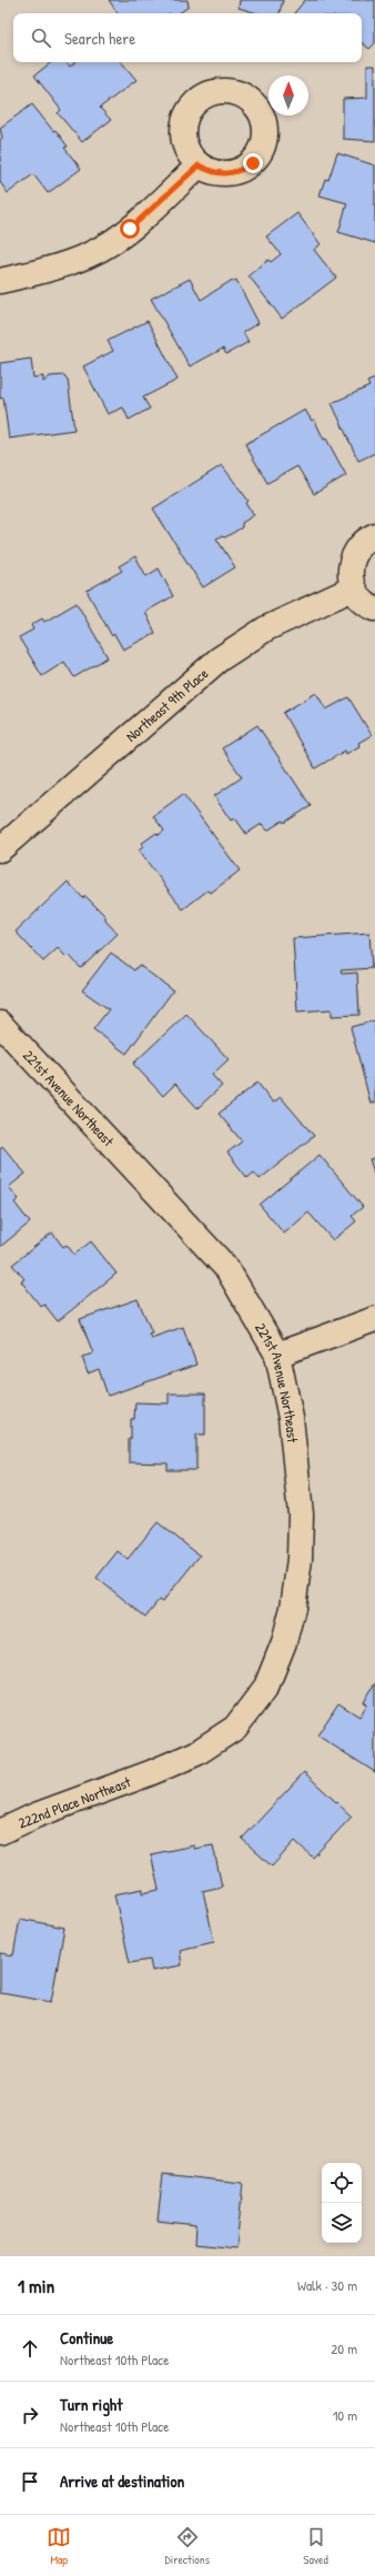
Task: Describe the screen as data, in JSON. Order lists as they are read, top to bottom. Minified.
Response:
{"streets":{"street":["Northeast 9th Place","221st Avenue Northeast","222nd Place Northeast"]},"crossings":[["221st Avenue Northeast","222nd Place Northeast"]],"north":"top","page":{"search":"Search here","heading":["1 min","Walk · 30 m"],"list":[["Continue","Northeast 10th Place","20 m"],["Turn right","Northeast 10th Place","10 m"],"Arrive at destination"],"nav":["Map","Directions","Saved"]}}
